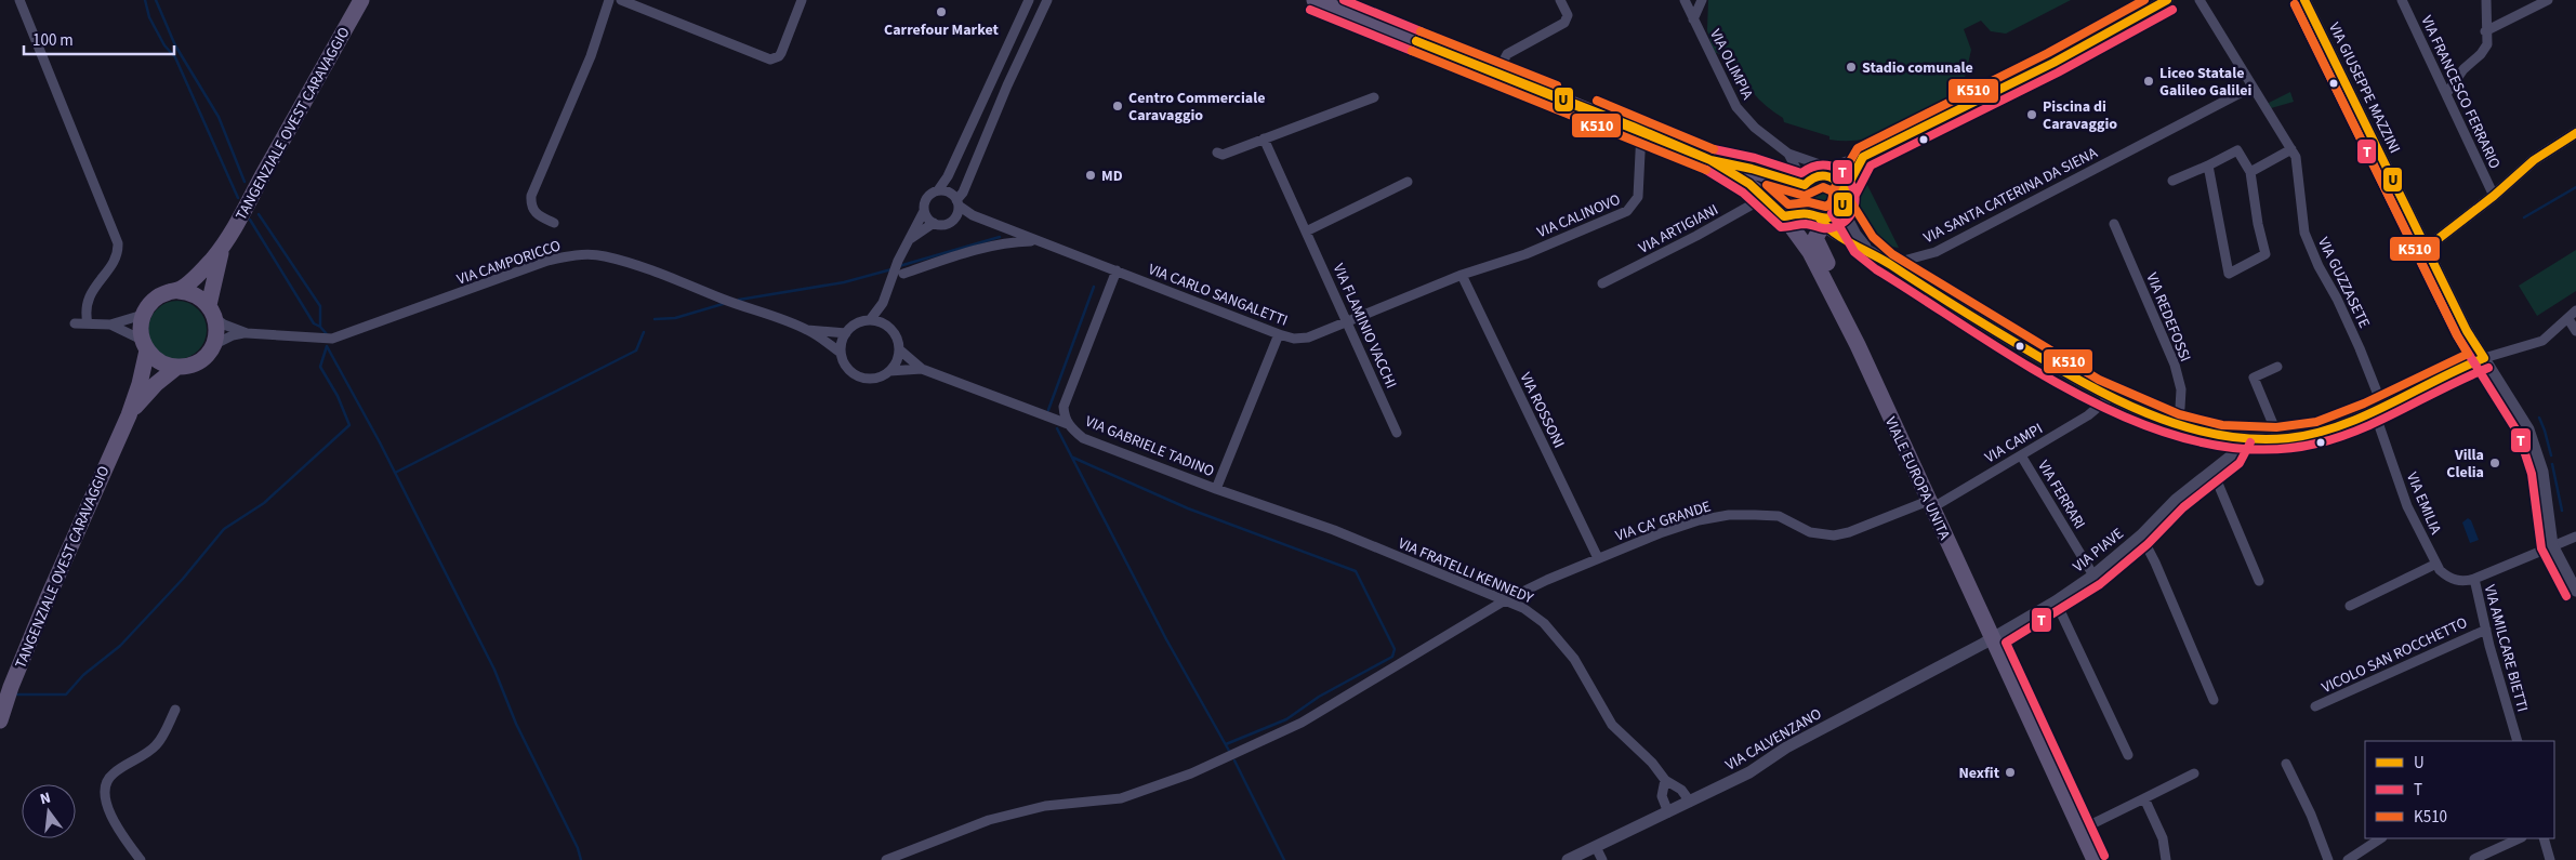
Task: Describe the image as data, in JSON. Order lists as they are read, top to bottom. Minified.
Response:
{"streets":{"main road":["TANGENZIALE OVEST CARAVAGGIO","VIALE EUROPA UNITA"],"street":["VIA OLIMPIA","VIA GIUSEPPE MAZZINI","VIA FRANCESCO FERRARIO","VIA SANTA CATERINA DA SIENA","VIA CALINOVO","VIA ARTIGIANI","VIA CAMPORICCO","VIA GUZZASETE","VIA CARLO SANGALETTI","VIA REDEFOSSI","VIA FLAMINIO VACCHI","VIA ROSSONI","VIA CAMPI","VIA GABRIELE TADINO","VIA FERRARI","VIA EMILIA","VIA CA' GRANDE","VIA PIAVE","VIA FRATELLI KENNEDY","VIA AMILCARE BIETTI","VICOLO SAN ROCCHETTO","VIA CALVENZANO"]},"crossings":[["VIA GIUSEPPE MAZZINI","VIA AMILCARE BIETTI"],["TANGENZIALE OVEST CARAVAGGIO","VIA CAMPORICCO"],["VIA SANTA CATERINA DA SIENA","VIA GUZZASETE"],["VIA CALINOVO","VIA CARLO SANGALETTI"],["VIA CALINOVO","VIA ROSSONI"],["VIA CALINOVO","VIALE EUROPA UNITA"],["VIA ARTIGIANI","VIALE EUROPA UNITA"],["VIA GUZZASETE","VIA EMILIA"],["VIA CARLO SANGALETTI","VIA FLAMINIO VACCHI"],["VIA CARLO SANGALETTI","VIA ROSSONI"],["VIA CARLO SANGALETTI","VIA GABRIELE TADINO"],["VIA ROSSONI","VIA CA' GRANDE"],["VIA CAMPI","VIALE EUROPA UNITA"],["VIA CAMPI","VIA FERRARI"],["VIA CAMPI","VIA CA' GRANDE"],["VIA GABRIELE TADINO","VIA FRATELLI KENNEDY"],["VIALE EUROPA UNITA","VIA CA' GRANDE"],["VIALE EUROPA UNITA","VIA PIAVE"],["VIALE EUROPA UNITA","VIA CALVENZANO"],["VIA FERRARI","VIA PIAVE"],["VIA EMILIA","VIA AMILCARE BIETTI"],["VIA CA' GRANDE","VIA FRATELLI KENNEDY"],["VIA PIAVE","VIA CALVENZANO"],["VIA FRATELLI KENNEDY","VIA CALVENZANO"],["VIA AMILCARE BIETTI","VICOLO SAN ROCCHETTO"]],"places":["Carrefour Market","Stadio comunale","Liceo Statale Galileo Galilei","Centro Commerciale Caravaggio","Piscina di Caravaggio","MD","Villa Clelia","Nexfit"],"lines":["transit line U","transit line T","transit line K510"],"legend":["U","T","K510"],"scale_bar":"100 m","north":"top"}
